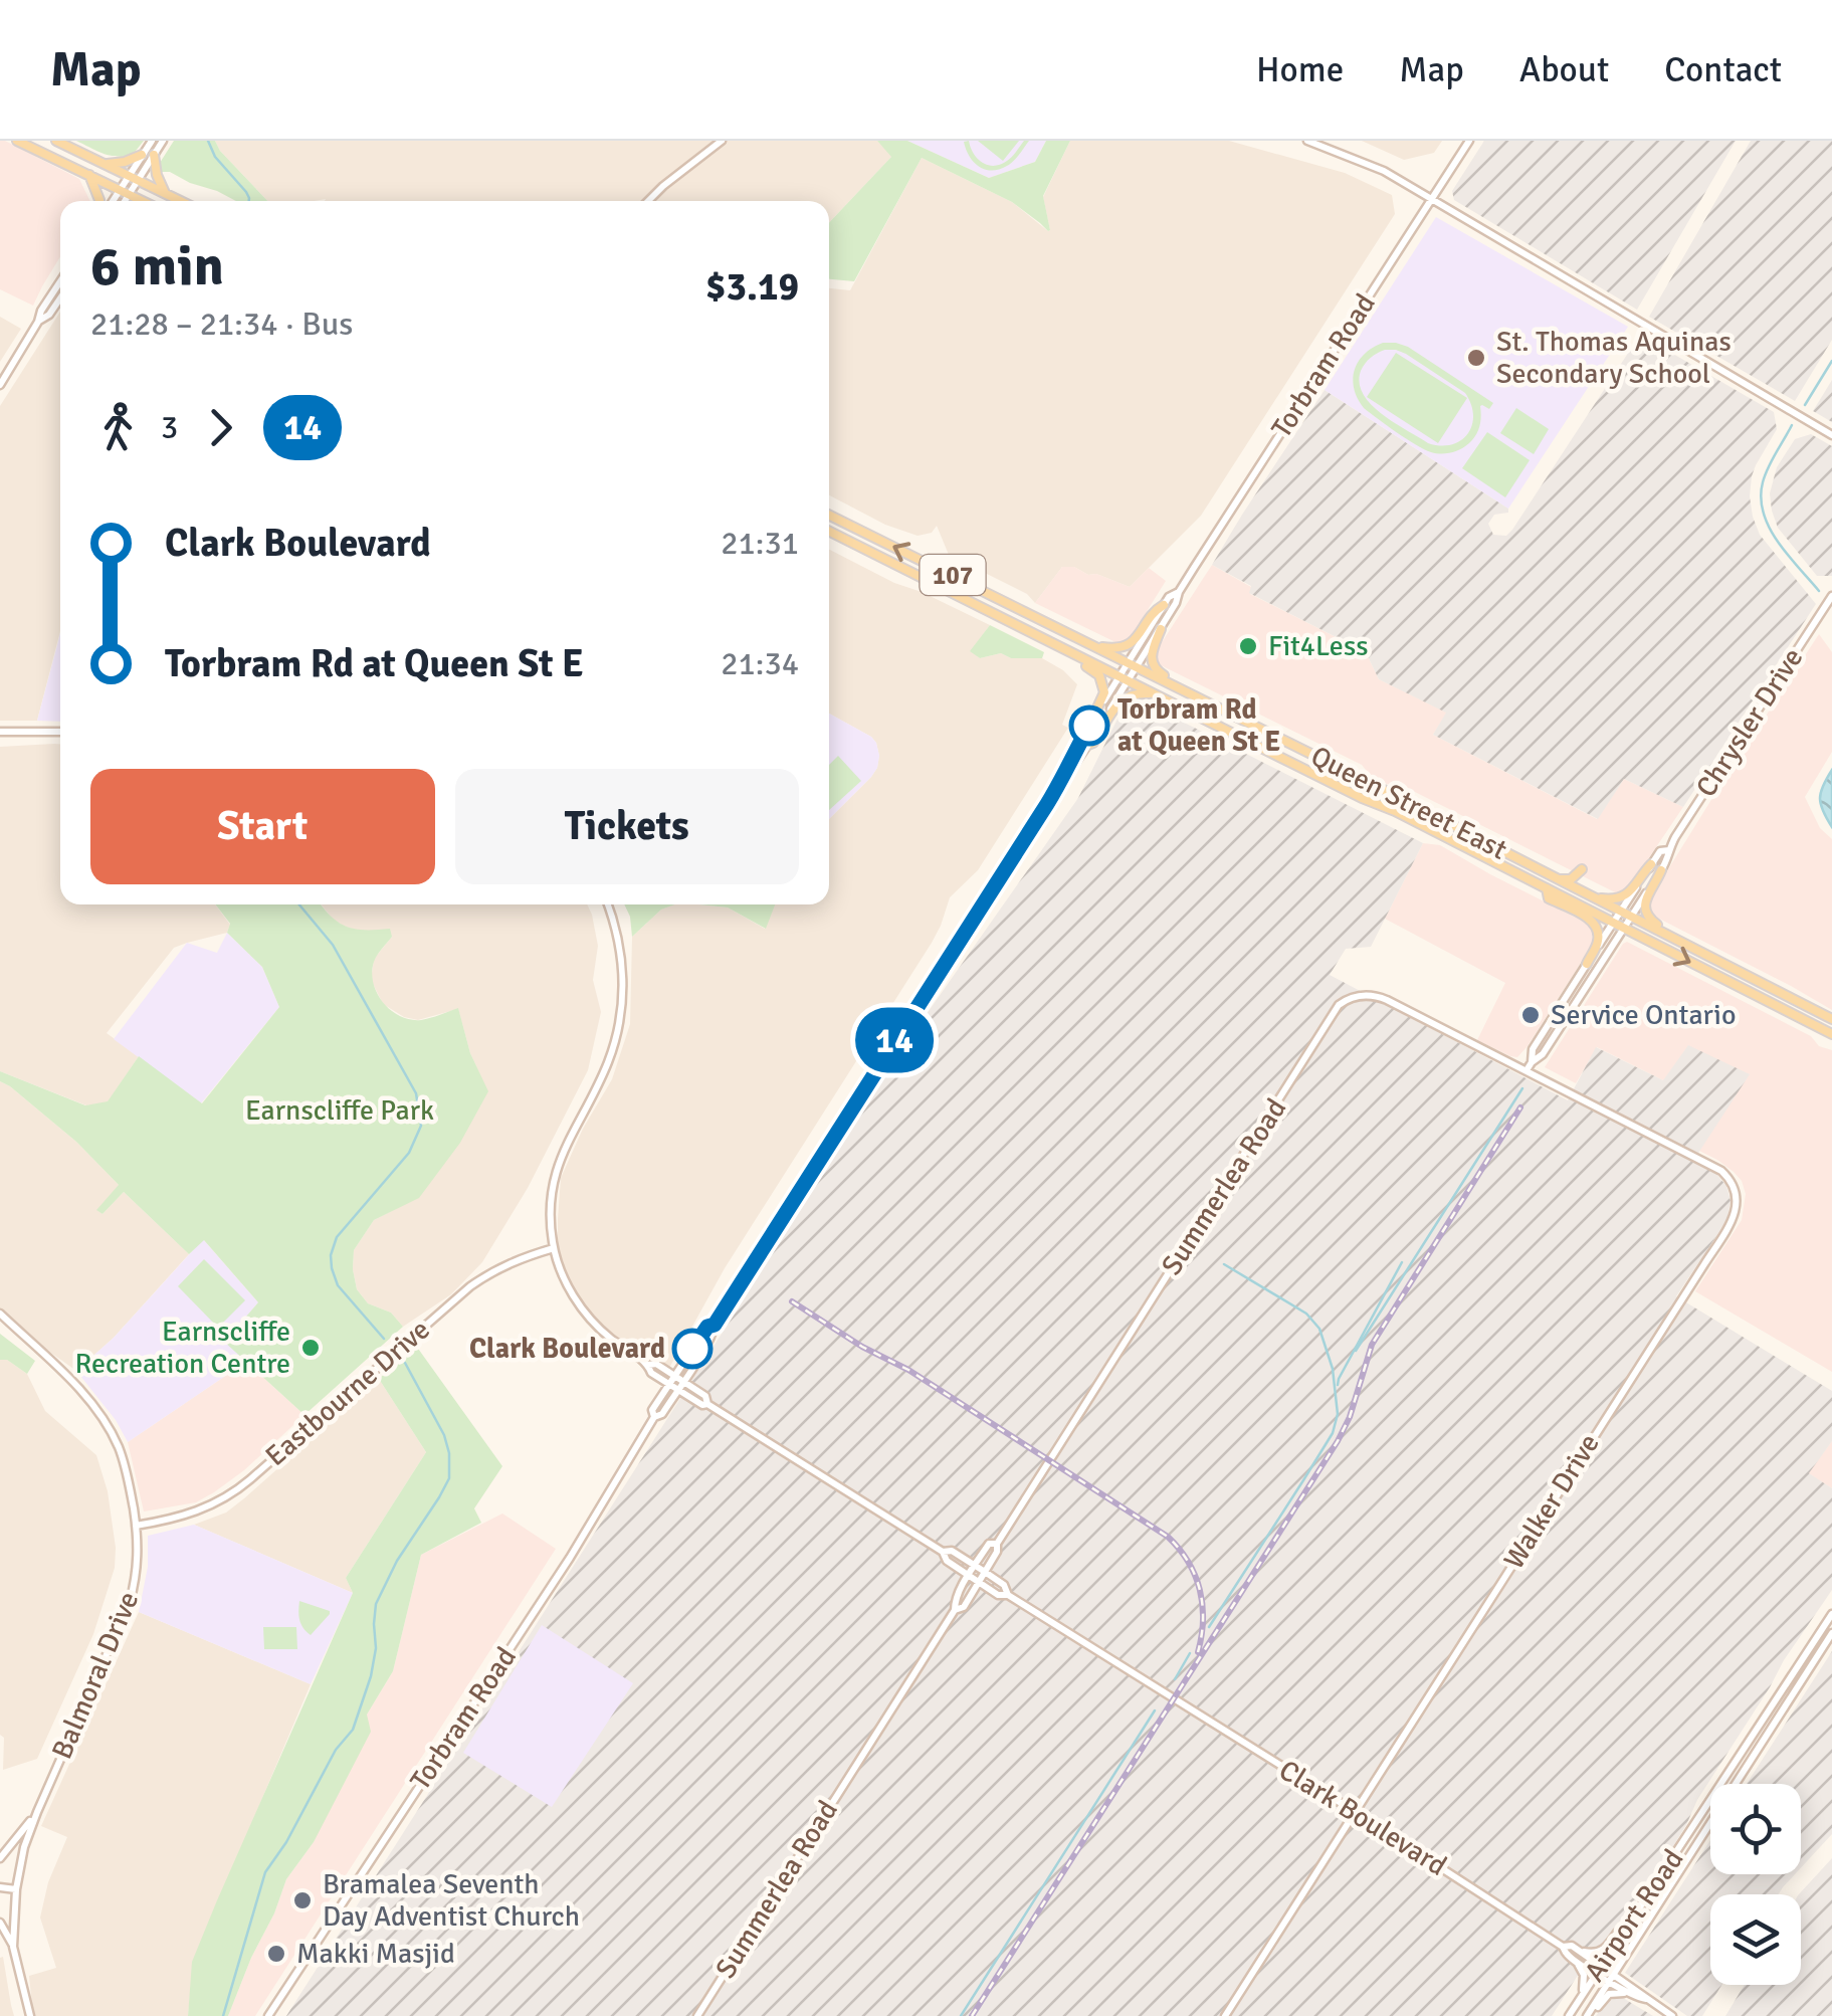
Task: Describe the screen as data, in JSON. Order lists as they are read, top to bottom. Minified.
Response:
{"streets":{"main road":["107","Queen Street East"],"street":["Torbram Road","Chrysler Drive","Summerlea Road","Eastbourne Drive","Walker Drive","Balmoral Drive","Clark Boulevard","Airport Road"]},"crossings":[["Torbram Road","Queen Street East"],["Torbram Road","Clark Boulevard"],["Chrysler Drive","Queen Street East"],["Summerlea Road","Walker Drive"],["Summerlea Road","Clark Boulevard"],["Eastbourne Drive","Balmoral Drive"],["Eastbourne Drive","Clark Boulevard"],["Walker Drive","Clark Boulevard"],["Clark Boulevard","Airport Road"]],"parks":["Earnscliffe Park"],"places":["St. Thomas Aquinas Secondary School","Fit4Less","Torbram Rd at Queen St E","Service Ontario","Earnscliffe Recreation Centre","Clark Boulevard","Bramalea Seventh Day Adventist Church","Makki Masjid"],"lines":["bus line 14"],"page":{"header":"Map","nav":["Home","Map","About","Contact"],"on_map":"14","heading":["6 min","21:28 – 21:34 · Bus","$3.19"],"legs":["3","14"],"list":[{"name":"Clark Boulevard","value":"21:31"},{"name":"Torbram Rd at Queen St E","value":"21:34"}],"buttons":["Start","Tickets"]}}
